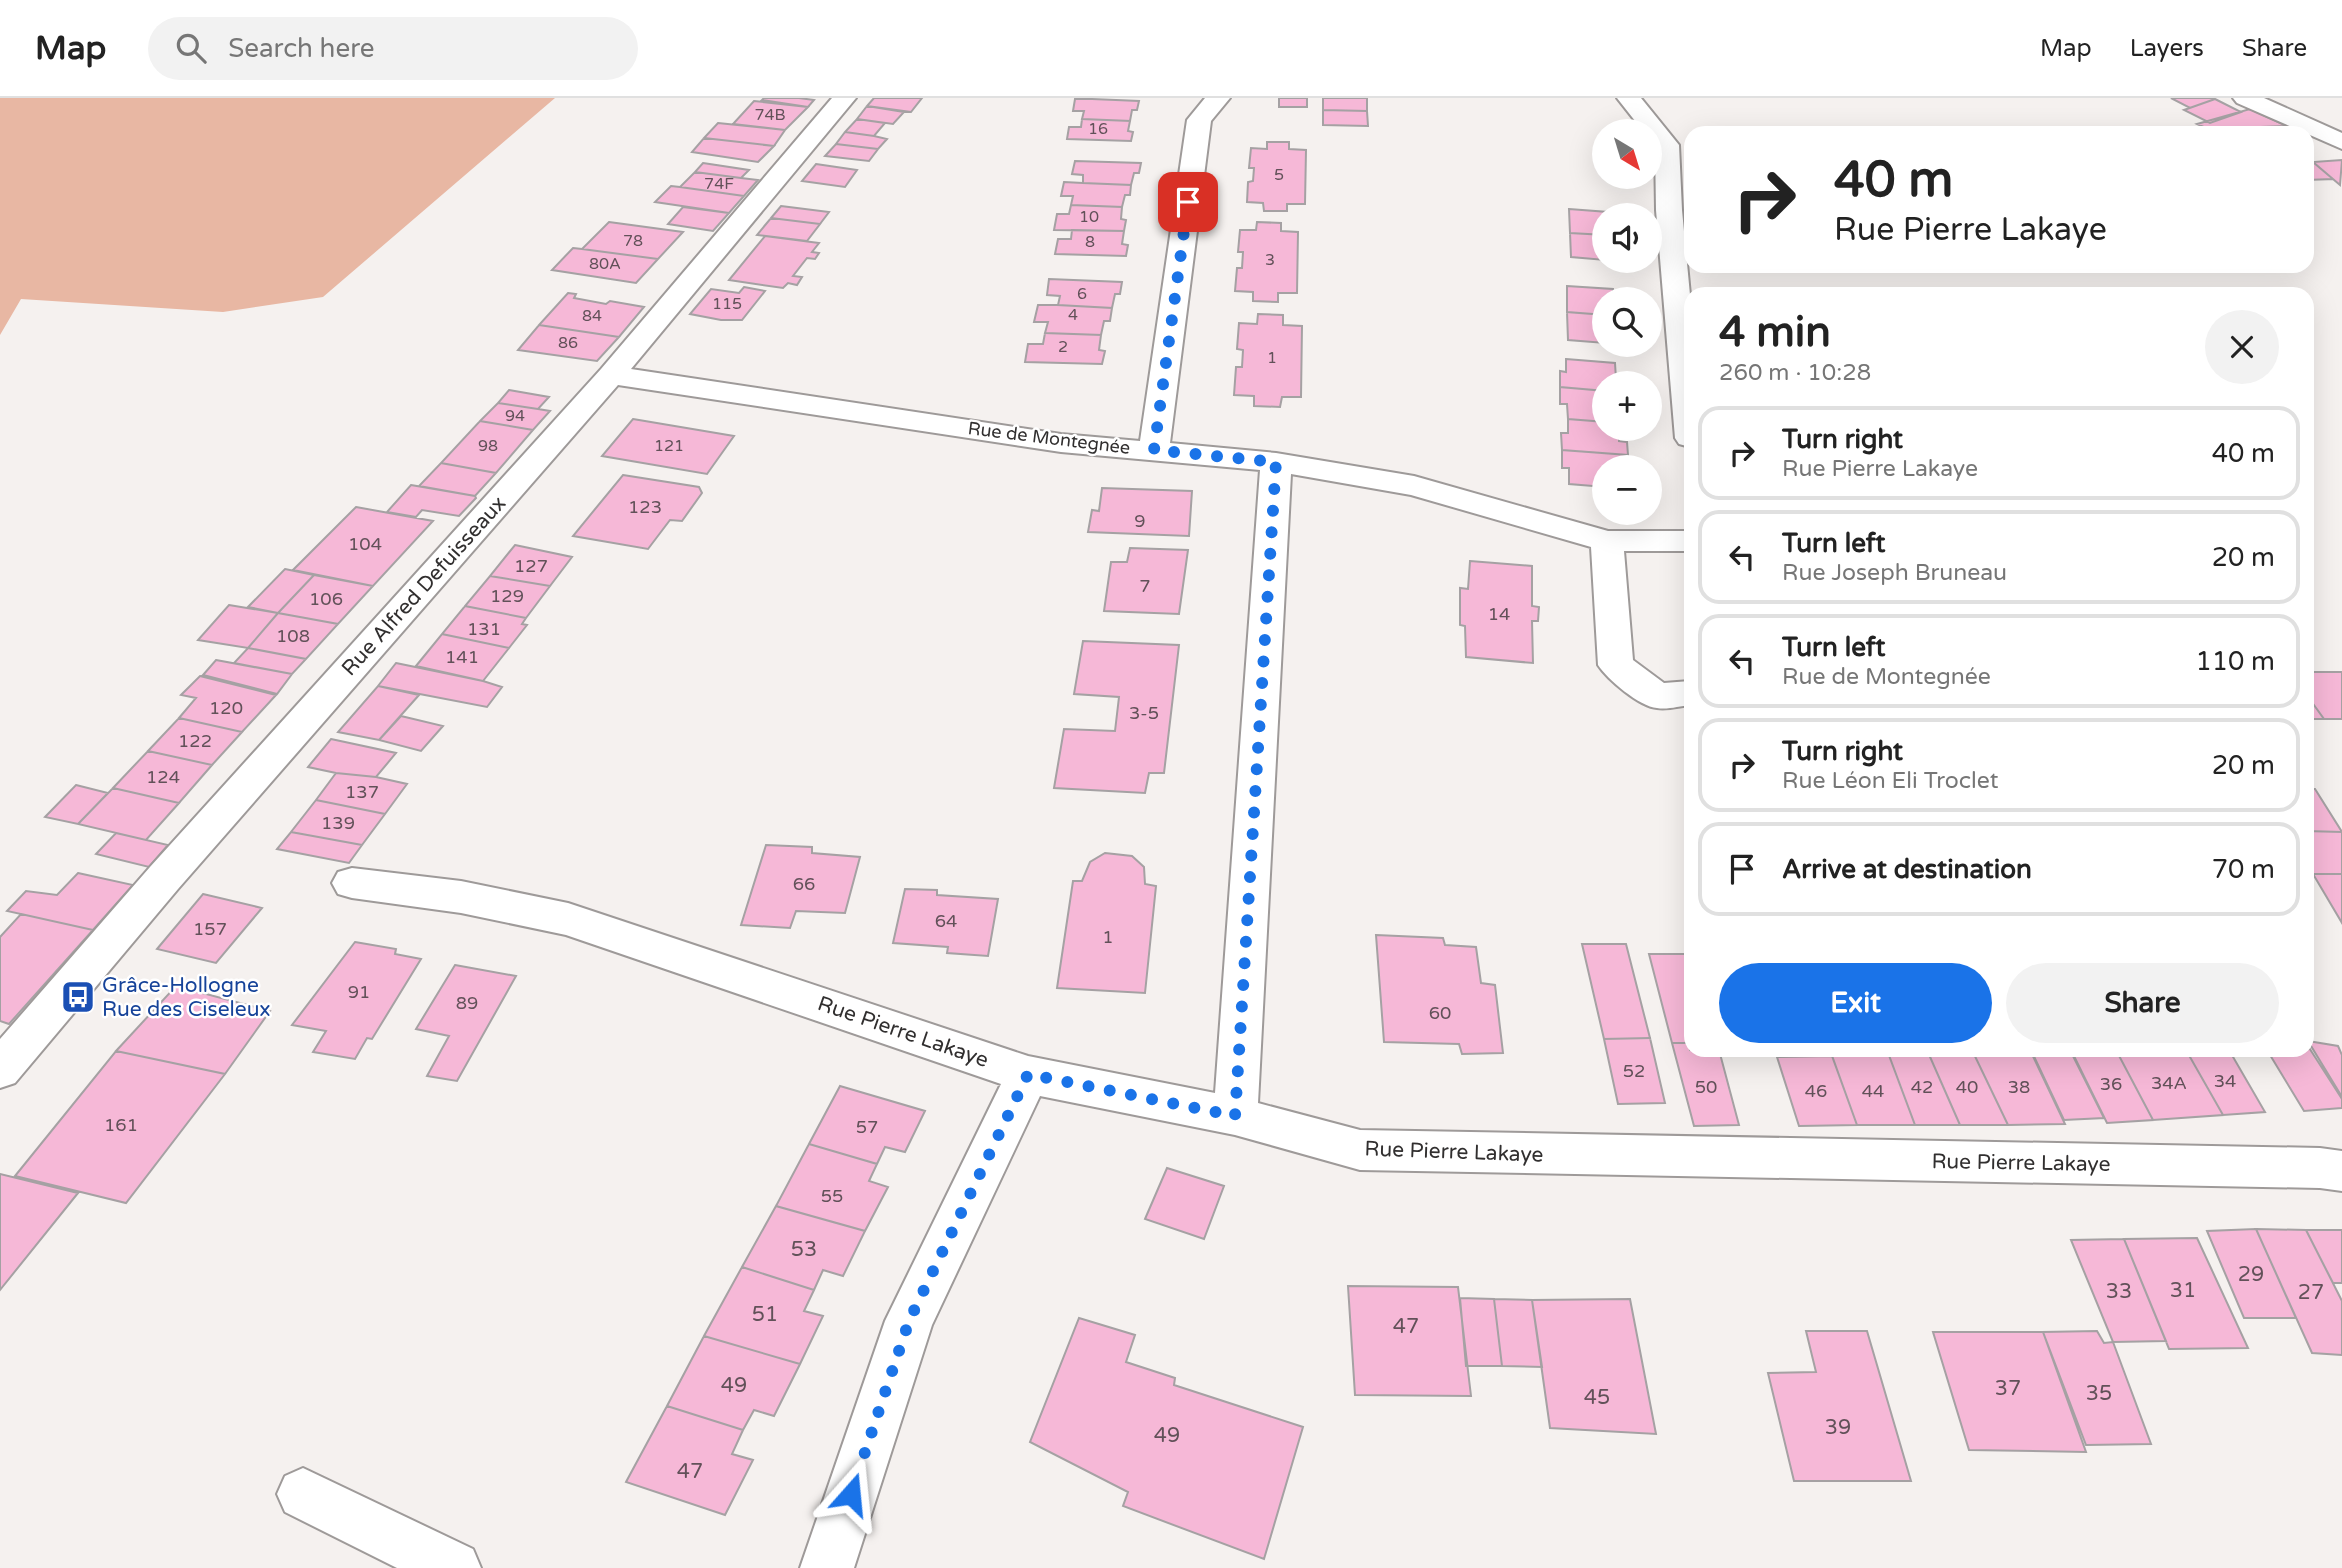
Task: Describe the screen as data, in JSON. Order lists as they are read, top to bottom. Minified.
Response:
{"streets":{"street":["Rue de Montegnée","Rue Alfred Defuisseaux","Rue Pierre Lakaye"]},"crossings":[["Rue de Montegnée","Rue Alfred Defuisseaux"]],"places":{"bus stop":["Grâce-Hollogne Rue des Ciseleux"]},"house_numbers":["74B","16","5","74F","10","78","8","3","80A","6","115","4","84","86","2","1","94","98","121","123","9","104","127","7","129","106","14","131","108","141","120","3-5","122","124","137","139","66","64","157","1","91","89","60","52","34","34A","36","50","42","40","38","46","44","161","57","55","53","29","31","33","27","51","47","49","37","35","45","39","49","47"],"north":"bottom right","page":{"header":"Map","search":"Search here","nav":["Map","Layers","Share"],"map_buttons":["+","−"],"turn":["40 m","Rue Pierre Lakaye"],"heading":["4 min","260 m · 10:28"],"list":[{"name":"Turn right","note":"Rue Pierre Lakaye","value":"40 m"},{"name":"Turn left","note":"Rue Joseph Bruneau","value":"20 m"},{"name":"Turn left","note":"Rue de Montegnée","value":"110 m"},{"name":"Turn right","note":"Rue Léon Eli Troclet","value":"20 m"},{"name":"Arrive at destination","value":"70 m"}],"buttons":["Exit","Share"]}}
